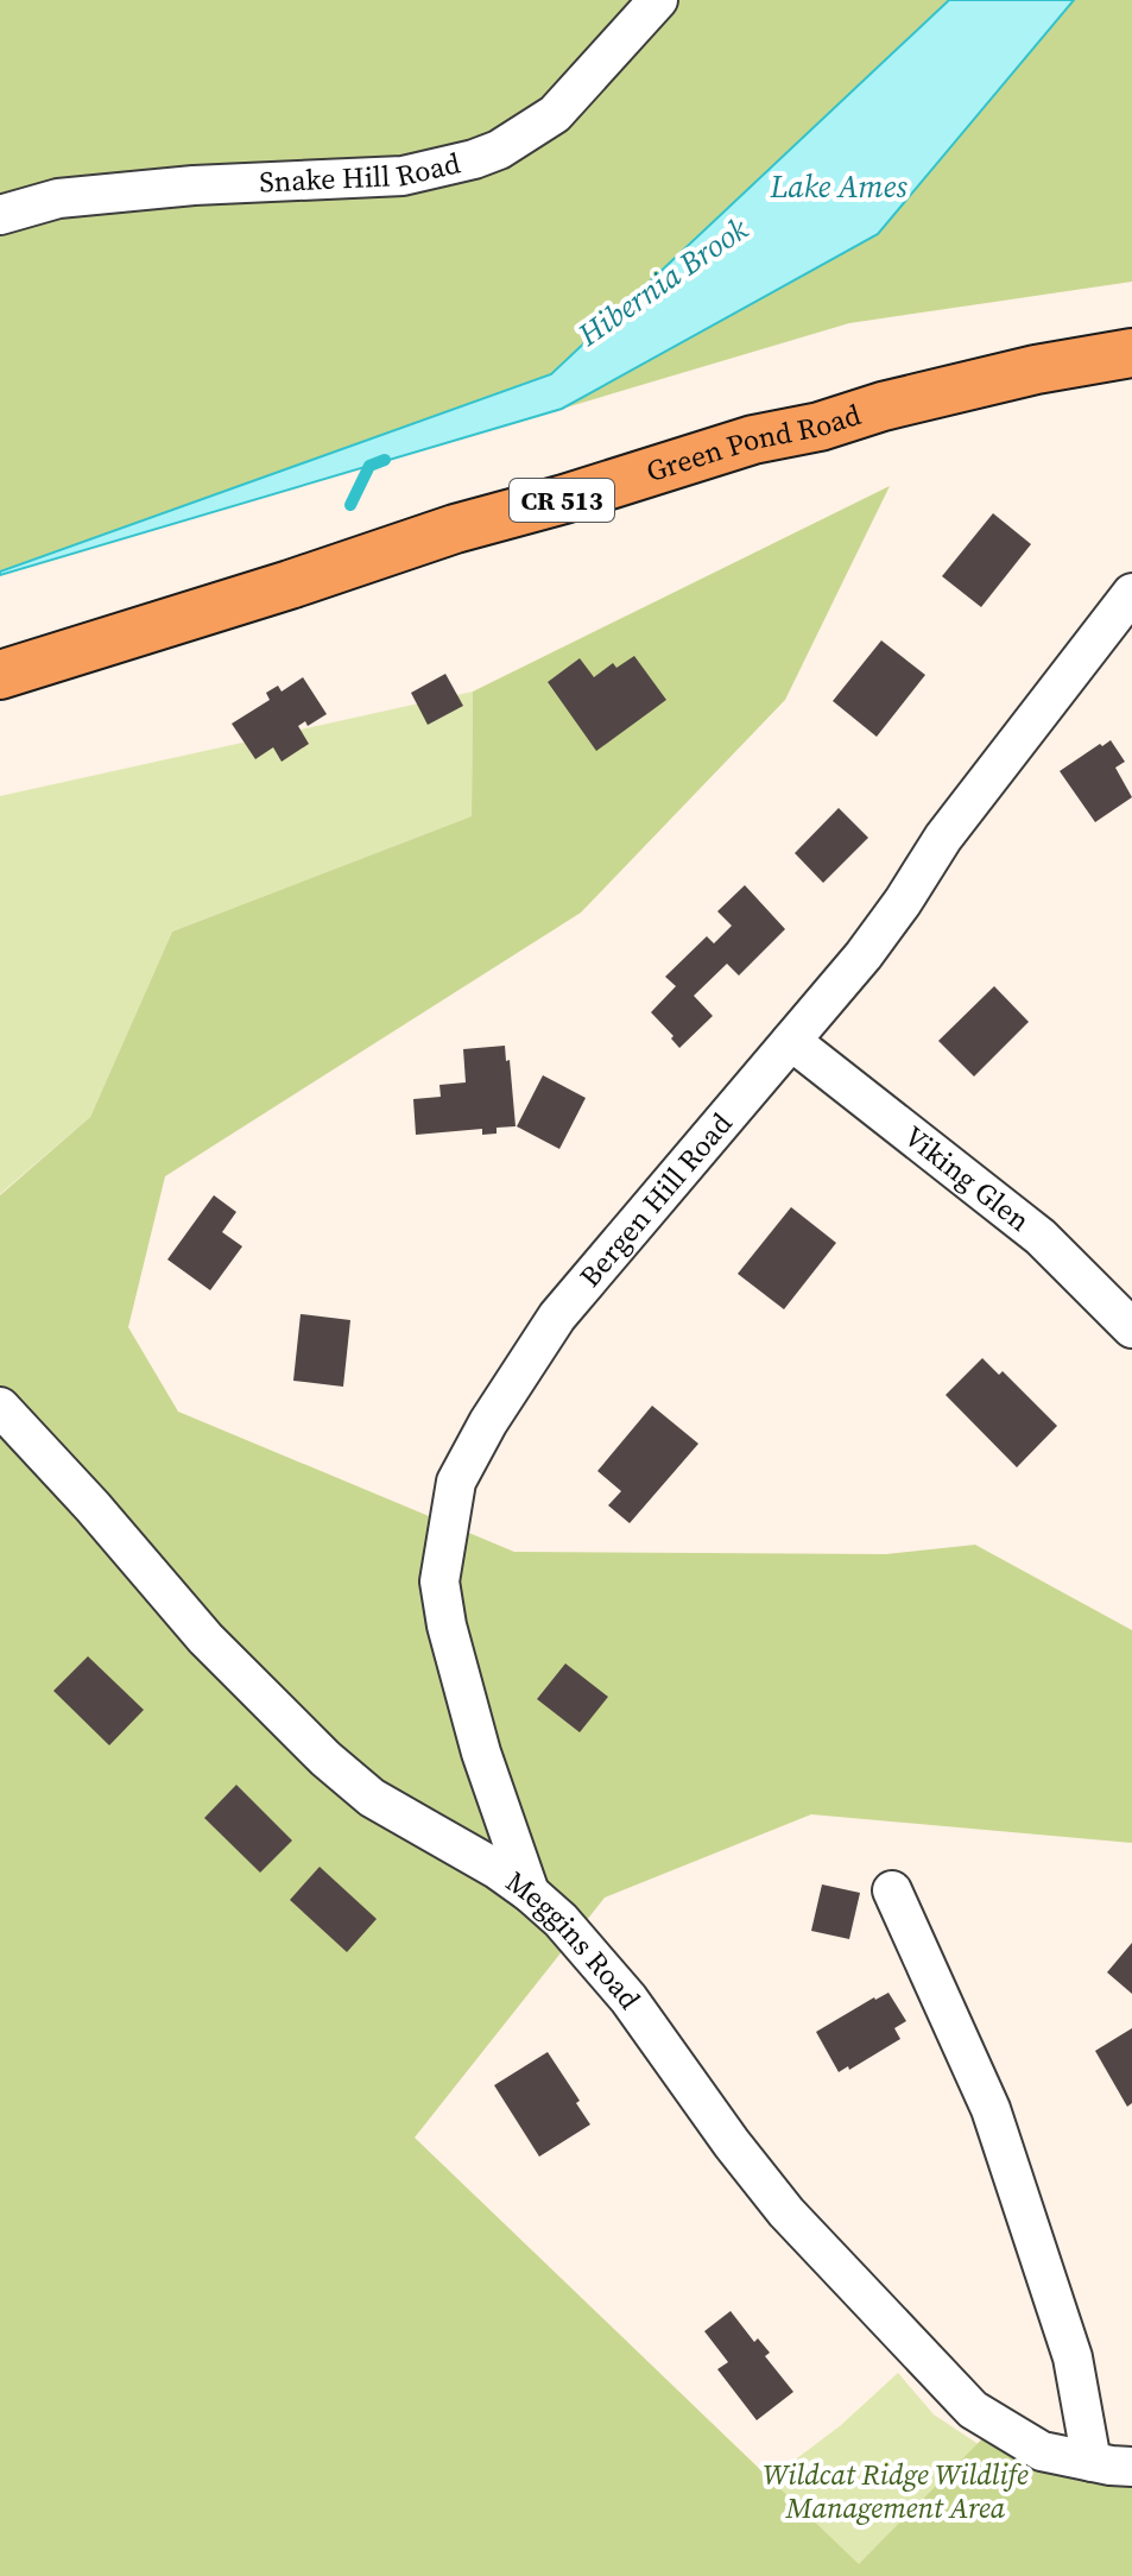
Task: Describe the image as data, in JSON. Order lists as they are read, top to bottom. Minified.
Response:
{"streets":{"main road":["Green Pond Road","CR 513"],"street":["Snake Hill Road","Viking Glen","Bergen Hill Road","Meggins Road"]},"crossings":[["Viking Glen","Bergen Hill Road"],["Bergen Hill Road","Meggins Road"]],"water":["Lake Ames","Hibernia Brook"],"parks":["Wildcat Ridge Wildlife Management Area"]}
